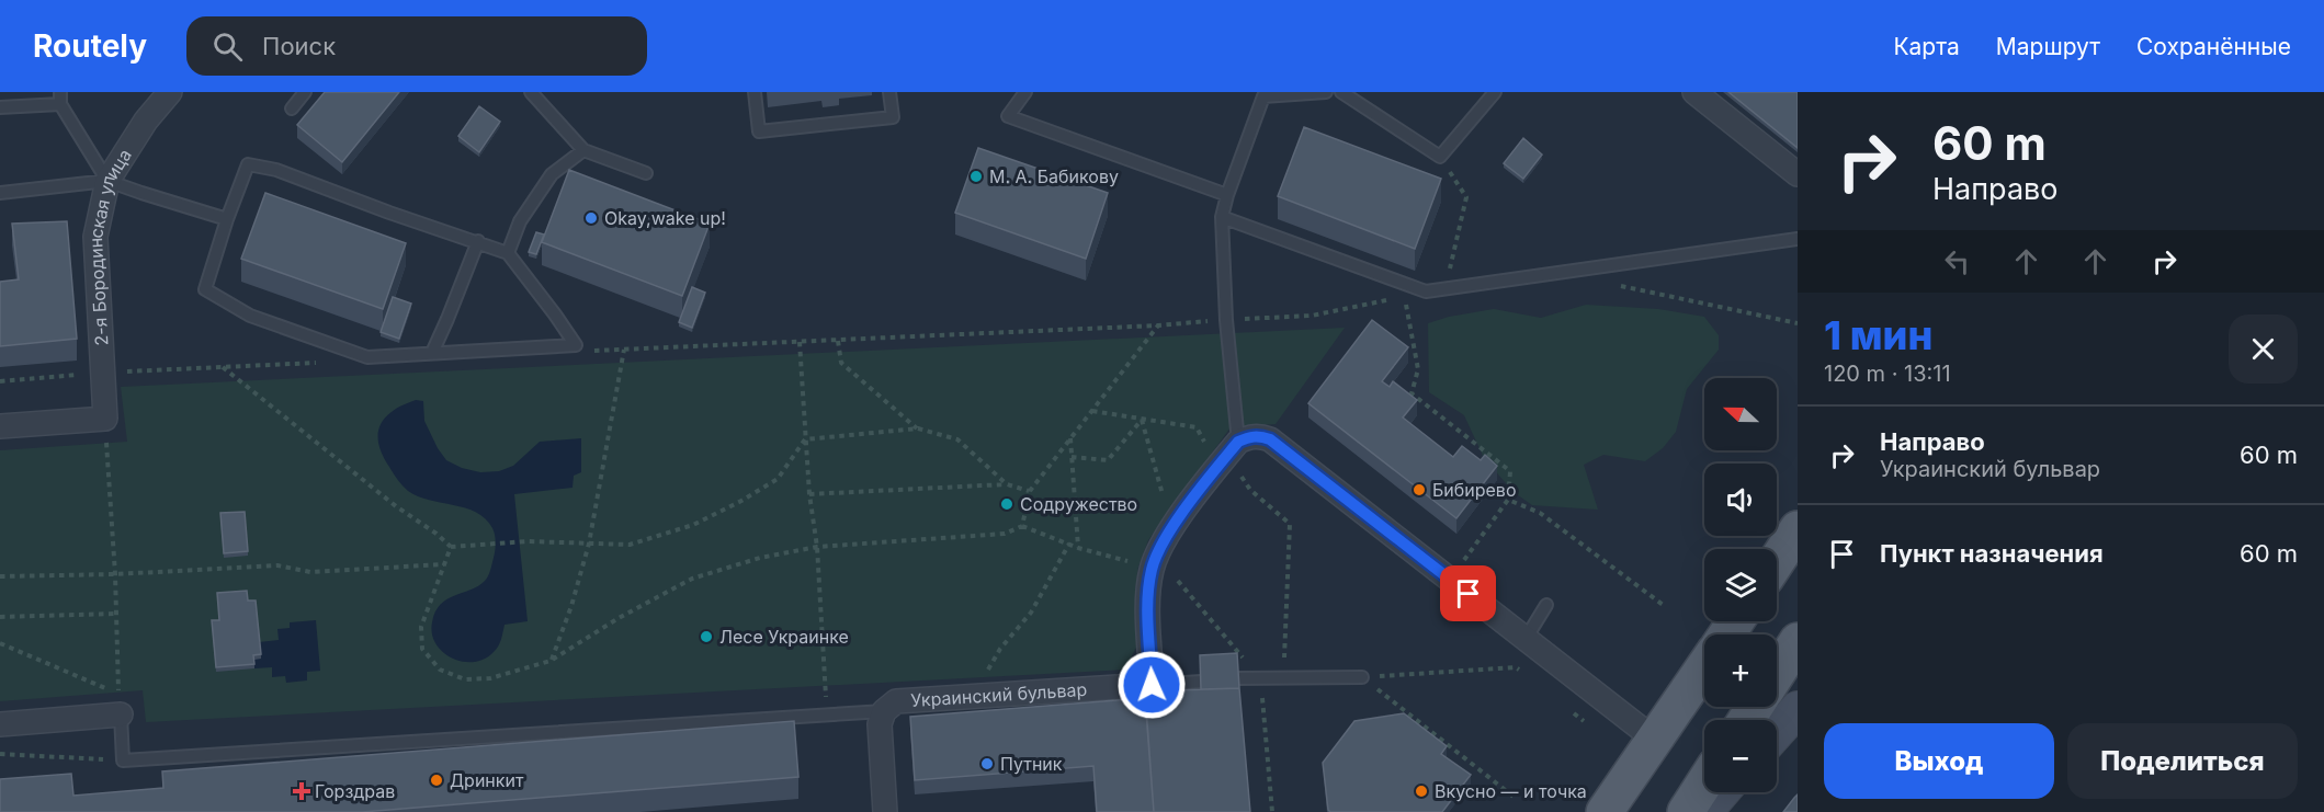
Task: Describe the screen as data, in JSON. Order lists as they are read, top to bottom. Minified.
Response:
{"streets":{"street":["2-я Бородинская улица","Украинский бульвар"]},"places":{"other":["М. А. Бабикову","Okay,wake up!","Бибирево","Содружество","Лесе Украинке","Путник","Дринкит","Вкусно — и точка"],"health":["Горздрав"]},"north":"left","page":{"header":"Routely","search":"Поиск","nav":["Карта","Маршрут","Сохранённые"],"turn":["60 m","Направо"],"heading":["1 мин","120 m · 13:11"],"map_buttons":["+","−"],"list":[{"name":"Направо","note":"Украинский бульвар","value":"60 m"},{"name":"Пункт назначения","value":"60 m"}],"buttons":["Выход","Поделиться"]}}
